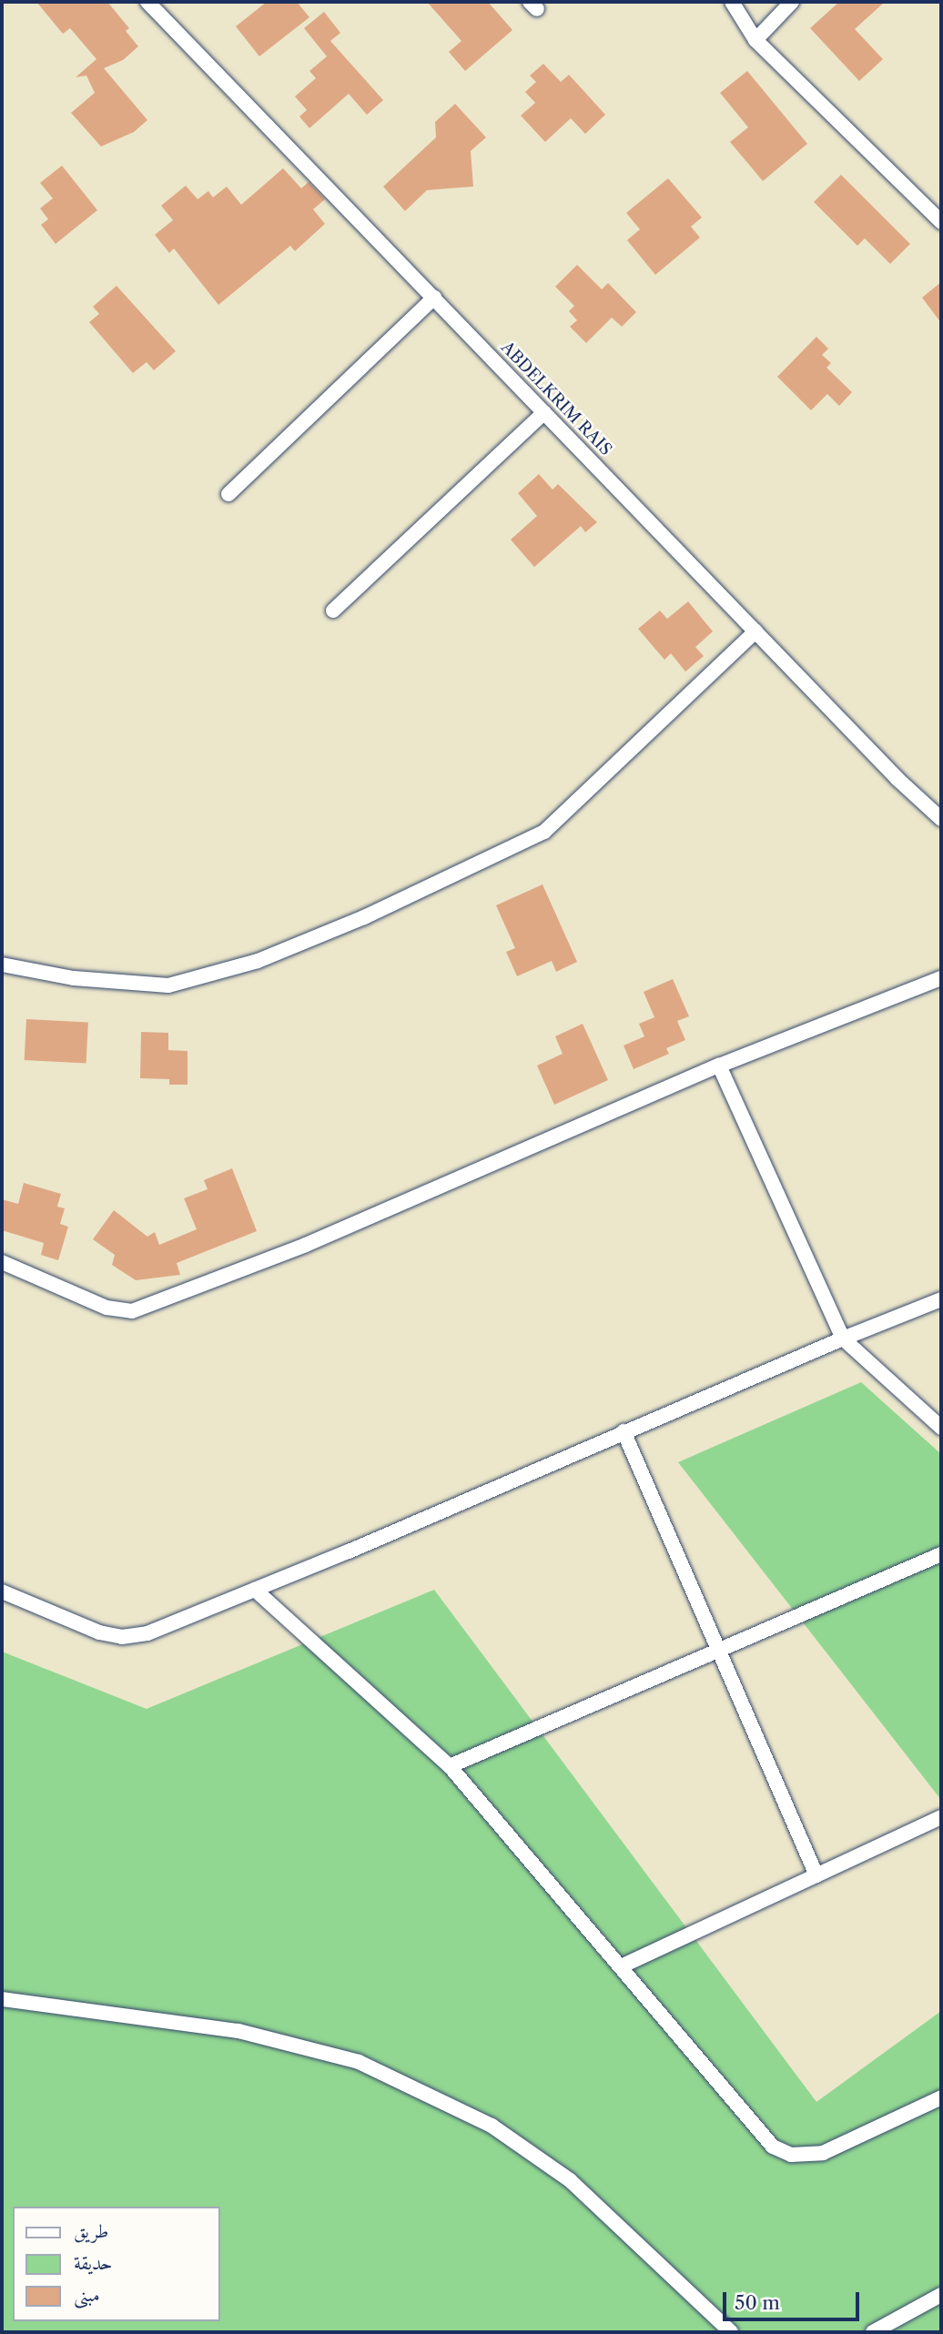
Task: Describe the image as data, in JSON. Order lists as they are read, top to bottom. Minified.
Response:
{"streets":{"street":["ABDELKRIM RAIS"]},"legend":["طريق","حديقة","مبنى"],"scale_bar":"50 m"}
